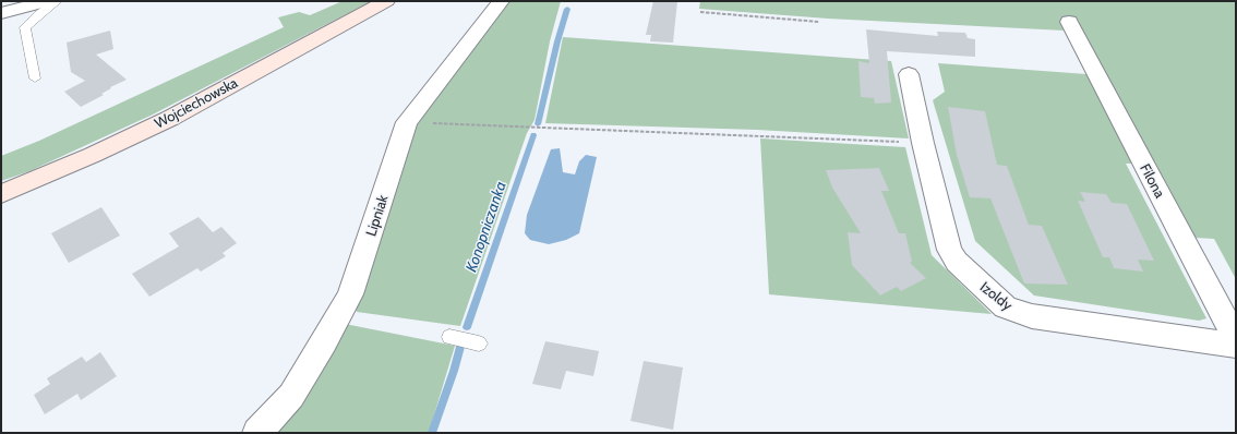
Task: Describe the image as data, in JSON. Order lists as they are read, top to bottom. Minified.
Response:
{"streets":{"street":["Wojciechowska","Filona","Lipniak","Izoldy"]},"water":["Konopniczanka"]}
